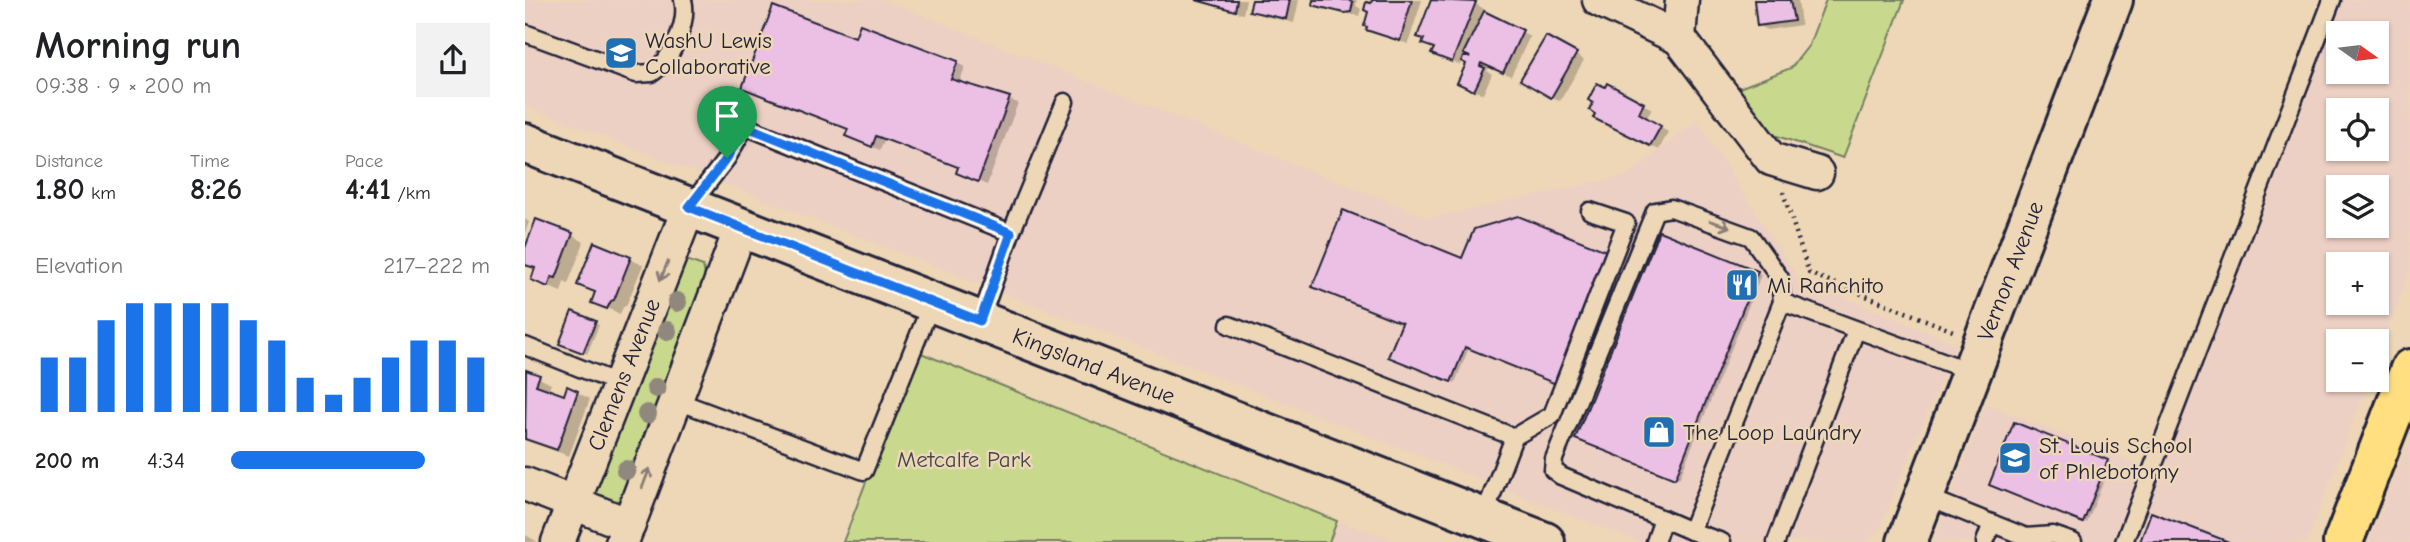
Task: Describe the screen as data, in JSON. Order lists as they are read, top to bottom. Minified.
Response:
{"streets":{"street":["Vernon Avenue","Kingsland Avenue","Clemens Avenue"]},"crossings":[["Kingsland Avenue","Clemens Avenue"]],"parks":["Metcalfe Park"],"places":{"school or university":["WashU Lewis Collaborative","St. Louis School of Phlebotomy"],"restaurant":["Mi Ranchito"],"shop":["The Loop Laundry"]},"north":"right","page":{"heading":["Morning run","09:38 · 9 × 200 m"],"map_buttons":["+","−"],"stats":[["Distance","1.80 km"],["Time","8:26"],["Pace","4:41 /km"]],"chart":["Elevation","217–222 m"],"list":[{"name":"200 m","note":"4:34"}]}}
